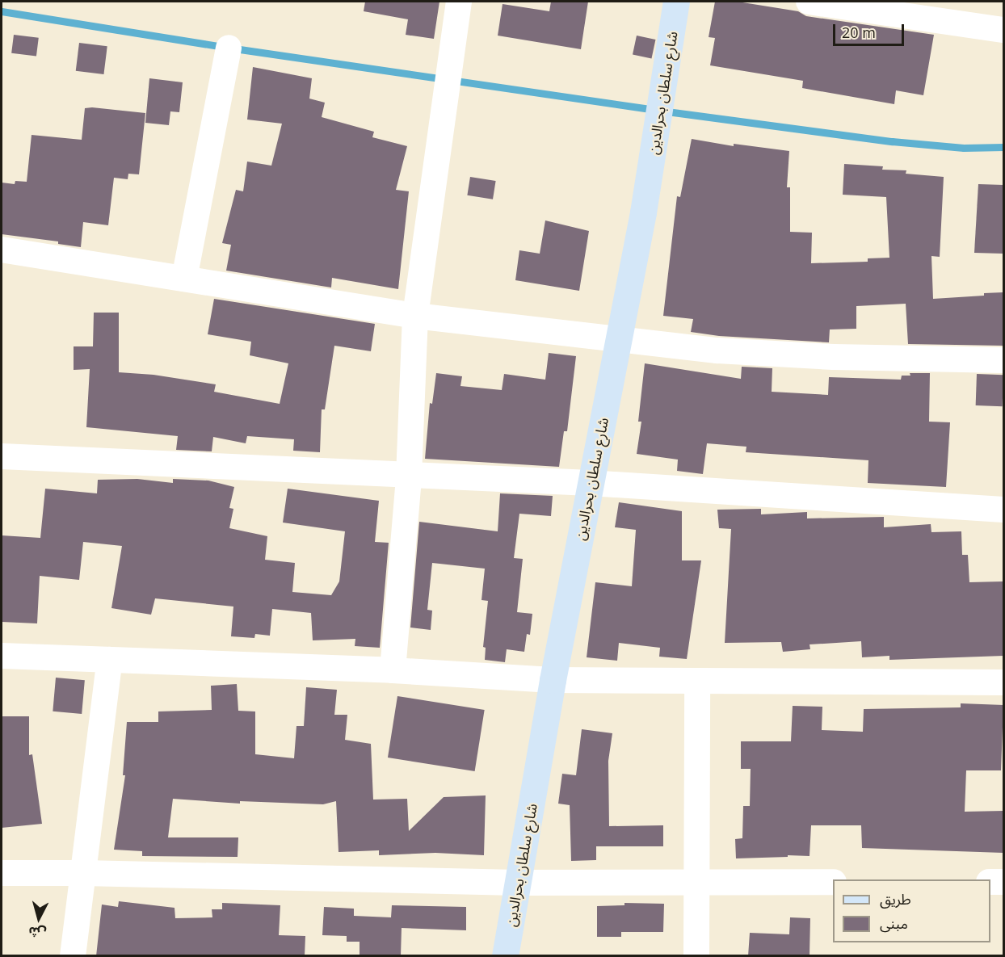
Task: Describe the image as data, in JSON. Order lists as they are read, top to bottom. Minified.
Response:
{"streets":{"street":["شارع سلطان بحرالدين"]},"legend":["طريق","مبنى"],"scale_bar":"20 m","north":"bottom"}
